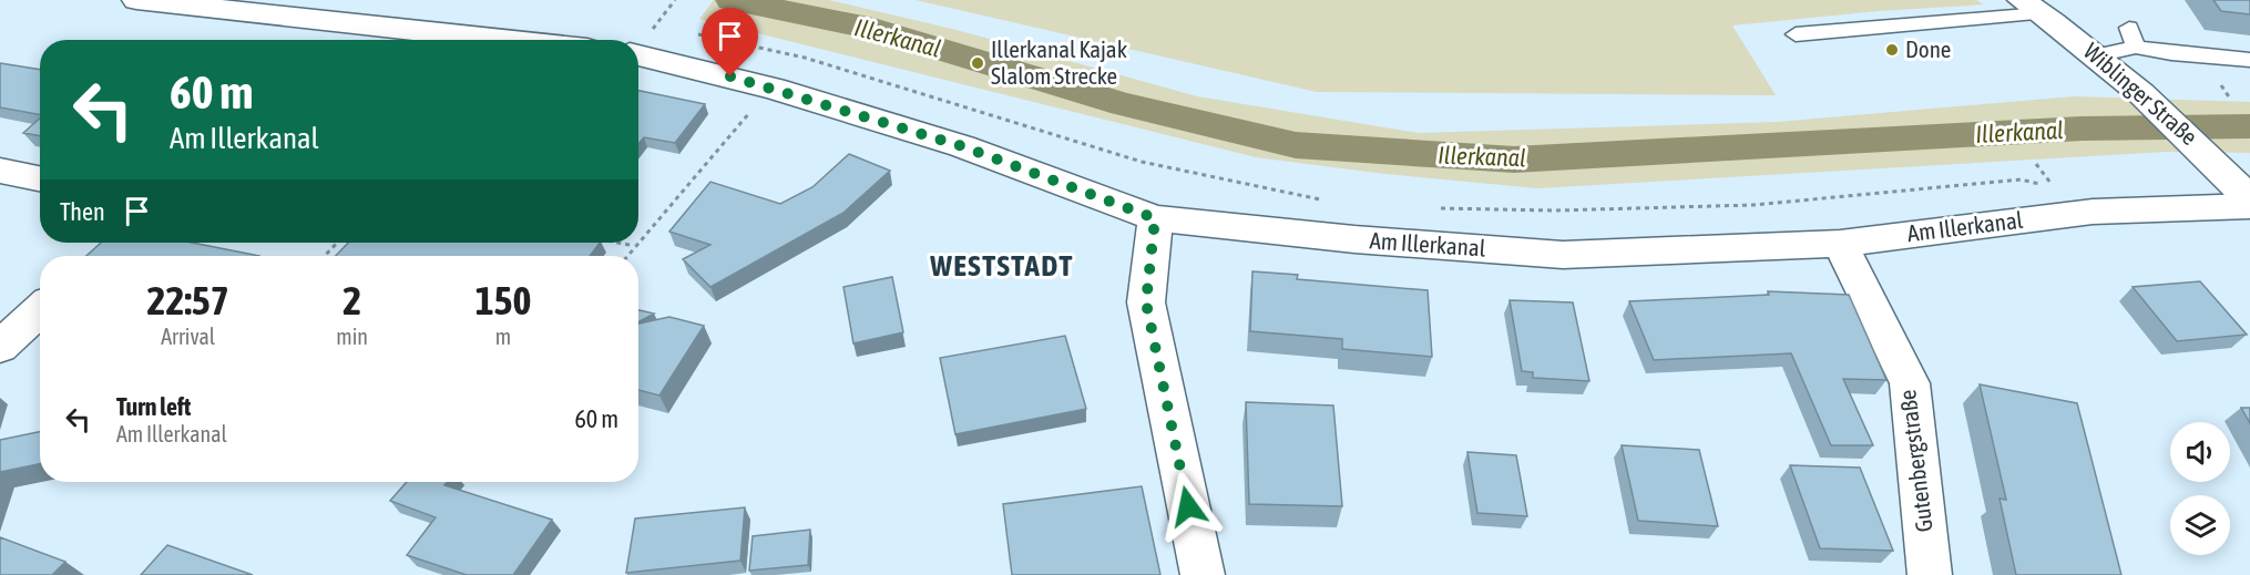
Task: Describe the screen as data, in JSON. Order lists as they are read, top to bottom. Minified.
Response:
{"streets":{"street":["Wiblinger Straße","Am Illerkanal","Gutenbergstraße"]},"crossings":[["Am Illerkanal","Gutenbergstraße"]],"districts":["WESTSTADT"],"water":["Illerkanal"],"places":["Done","Illerkanal Kajak Slalom Strecke"],"page":{"turn":["60 m","Am Illerkanal"],"then":"Then","eta":["22:57","Arrival","2","min","150","m"],"list":[{"name":"Turn left","note":"Am Illerkanal","value":"60 m"}]}}
